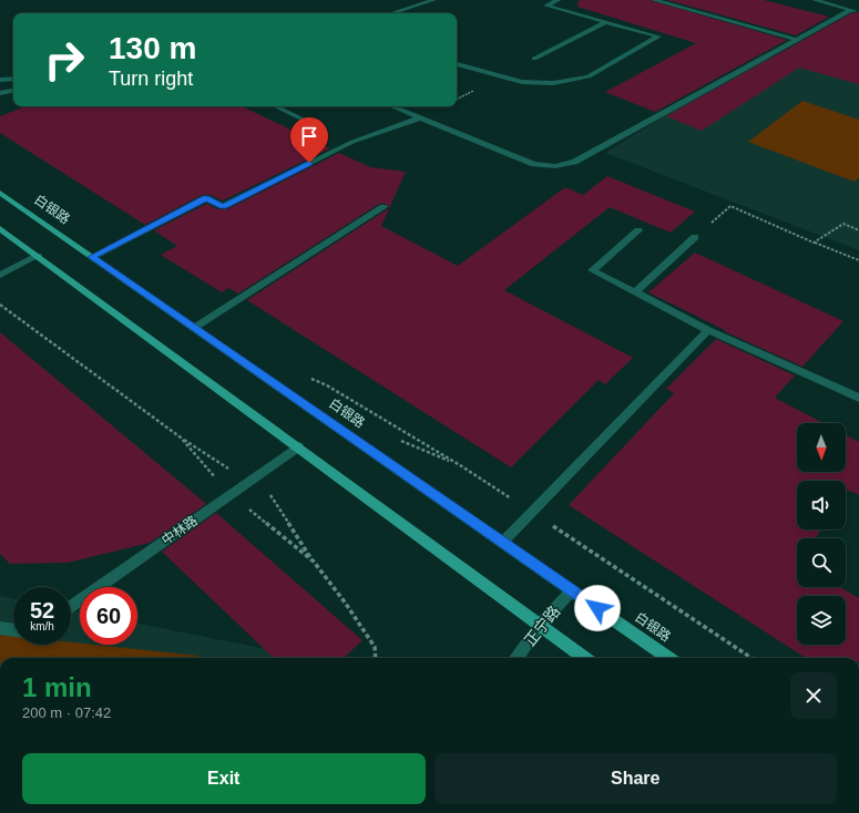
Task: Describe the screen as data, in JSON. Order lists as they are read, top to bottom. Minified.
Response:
{"streets":{"main road":["白银路"],"street":["中林路","正宁路"]},"crossings":[["白银路","正宁路"]],"north":"bottom","page":{"turn":["130 m","Turn right"],"speed":"52 km/h","limit":"60","heading":["1 min","200 m · 07:42"],"buttons":["Exit","Share"]}}
